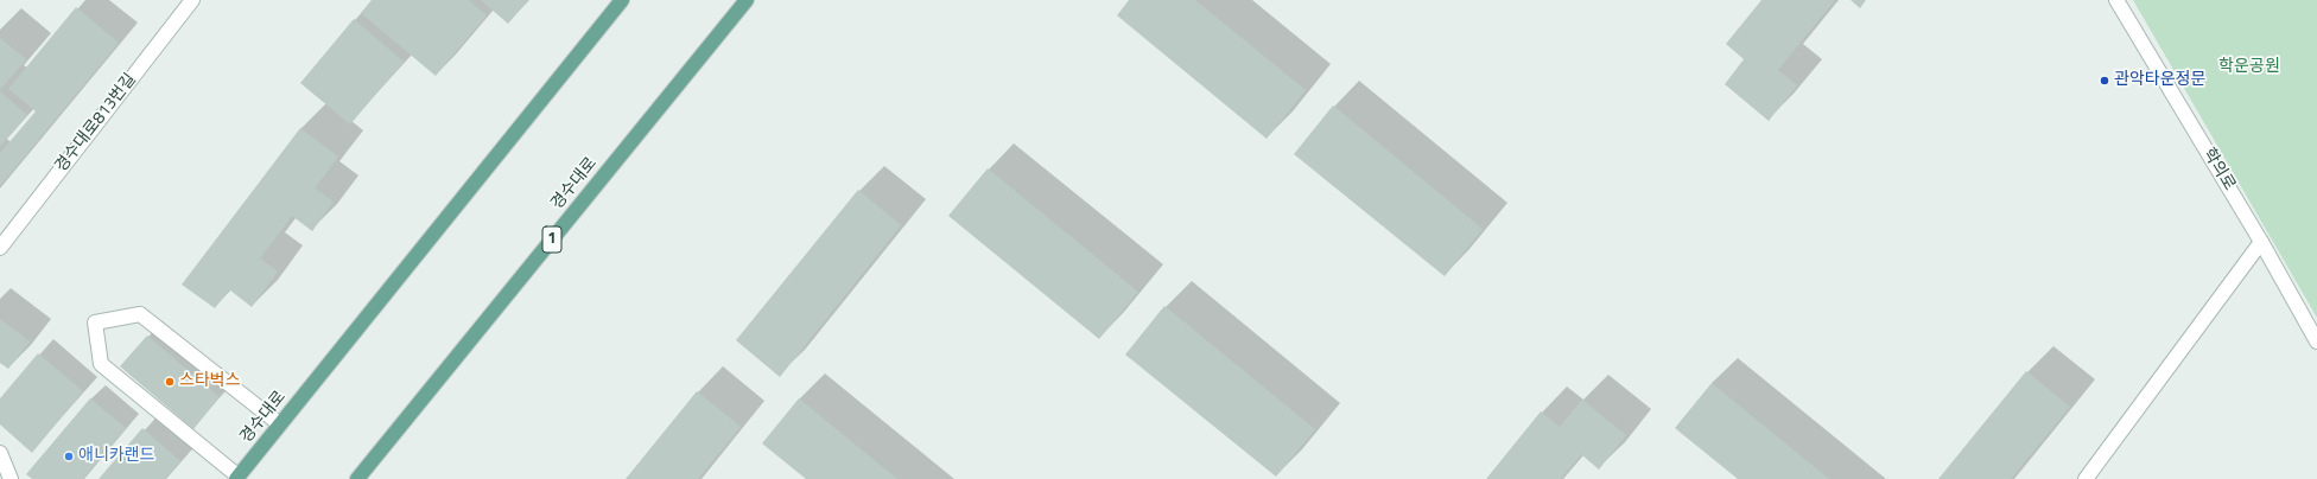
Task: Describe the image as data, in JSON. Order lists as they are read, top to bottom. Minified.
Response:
{"streets":{"main road":["경수대로","1"],"street":["경수대로813번길","학의로"]},"parks":["학운공원"],"places":["관악타운정문","스타벅스","애니카랜드"]}
